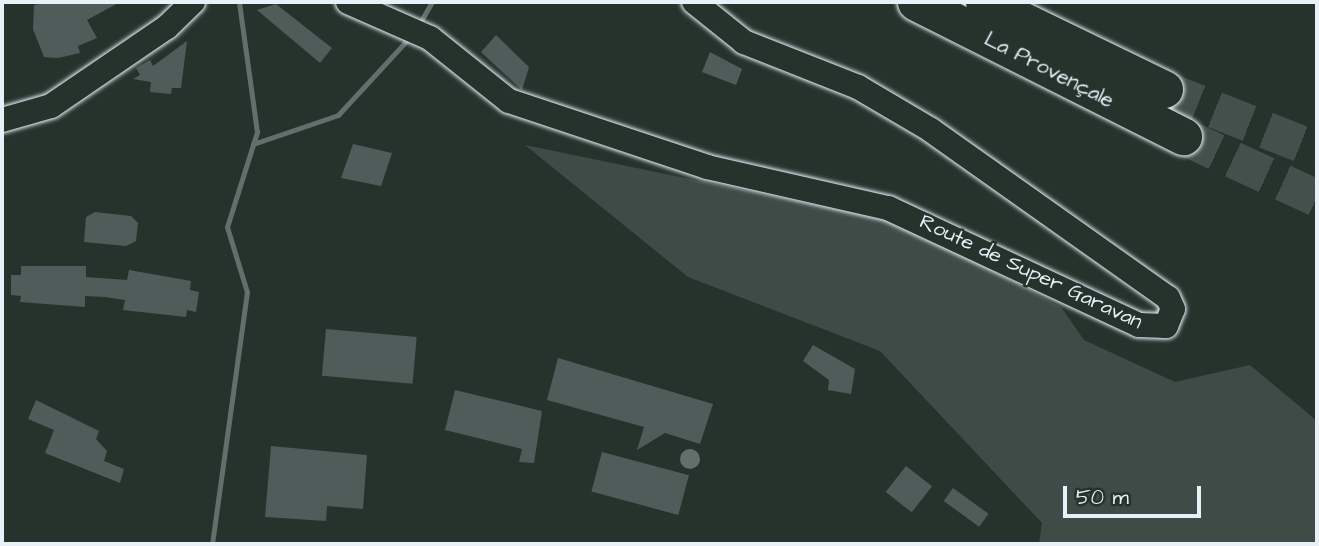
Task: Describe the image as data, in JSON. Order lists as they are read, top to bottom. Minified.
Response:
{"streets":{"highway":["La Provençale"],"street":["Route de Super Garavan"]},"scale_bar":"50 m"}
